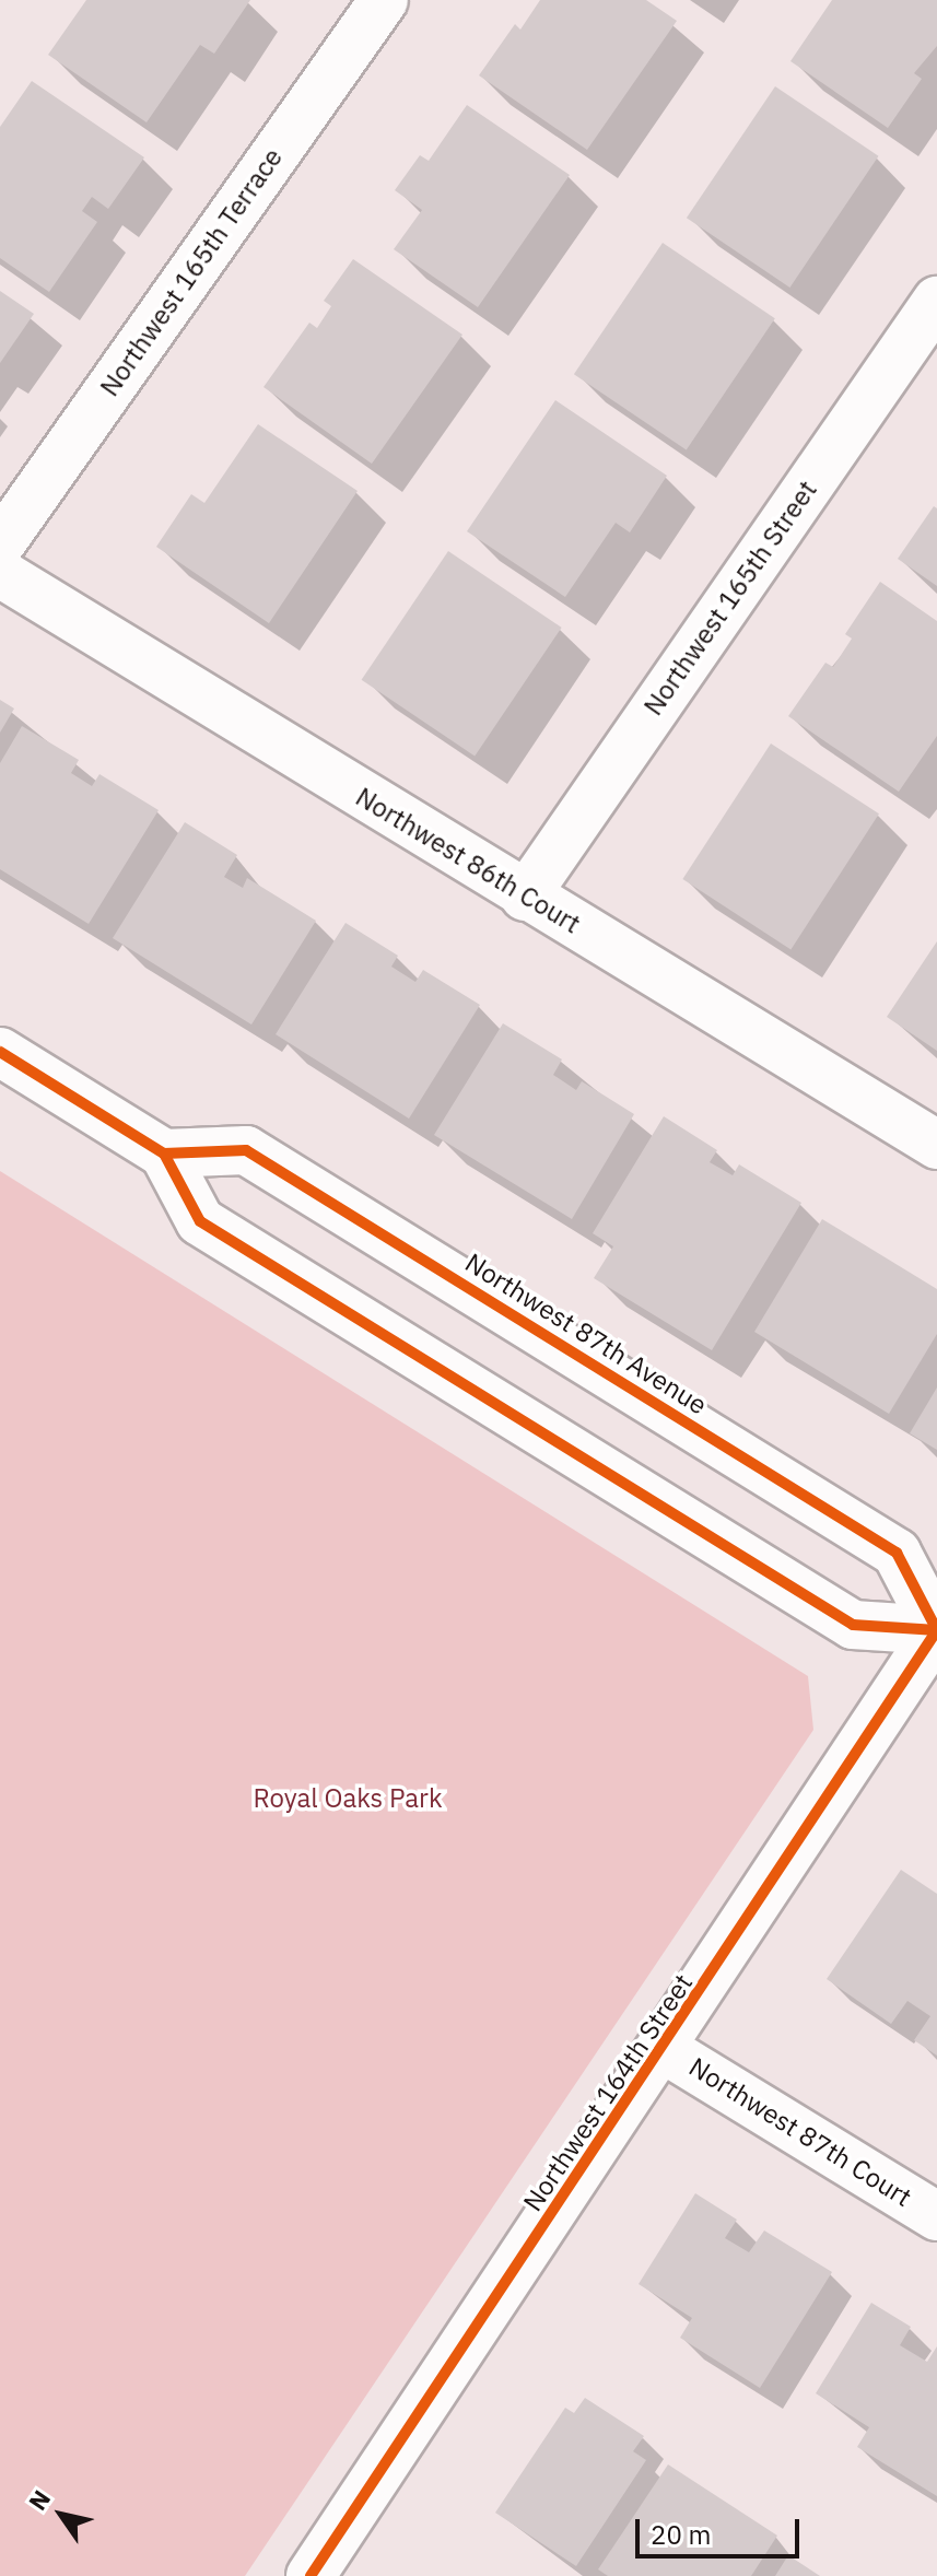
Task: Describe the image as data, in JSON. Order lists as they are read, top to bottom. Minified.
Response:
{"streets":{"street":["Northwest 165th Terrace","Northwest 165th Street","Northwest 86th Court","Northwest 87th Avenue","Northwest 164th Street","Northwest 87th Court"]},"crossings":[["Northwest 165th Street","Northwest 86th Court"],["Northwest 164th Street","Northwest 87th Court"]],"parks":["Royal Oaks Park"],"scale_bar":"20 m","north":"top left"}
